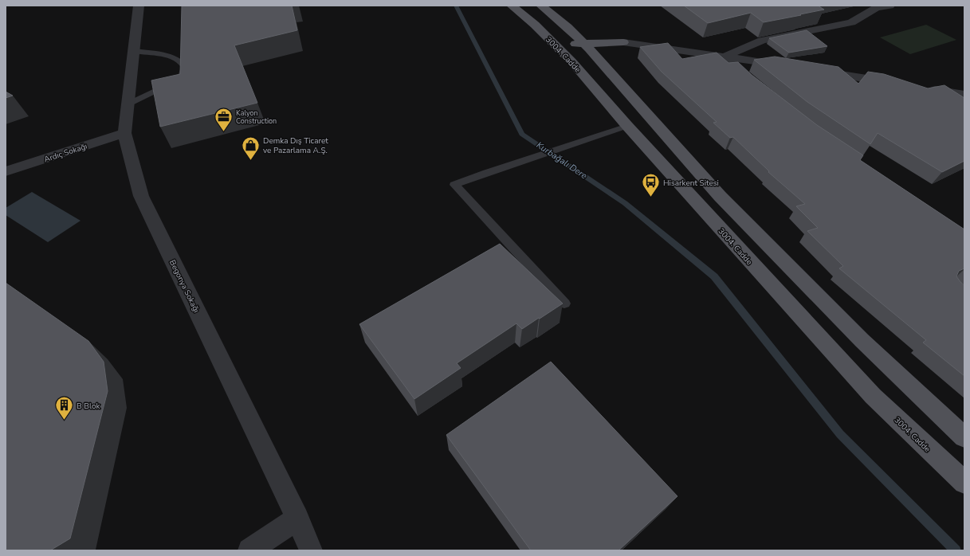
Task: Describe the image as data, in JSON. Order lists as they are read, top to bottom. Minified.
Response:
{"streets":{"main road":["3004. Cadde"],"street":["Ardıç Sokağı","Begonya Sokağı"]},"crossings":[["Ardıç Sokağı","Begonya Sokağı"]],"water":["Kurbağalı Dere"],"places":{"office":["Kalyon Construction"],"shop":["Demka Dış Ticaret ve Pazarlama A.Ş."],"bus stop":["Hisarkent Sitesi"],"building":["B Blok"]}}
